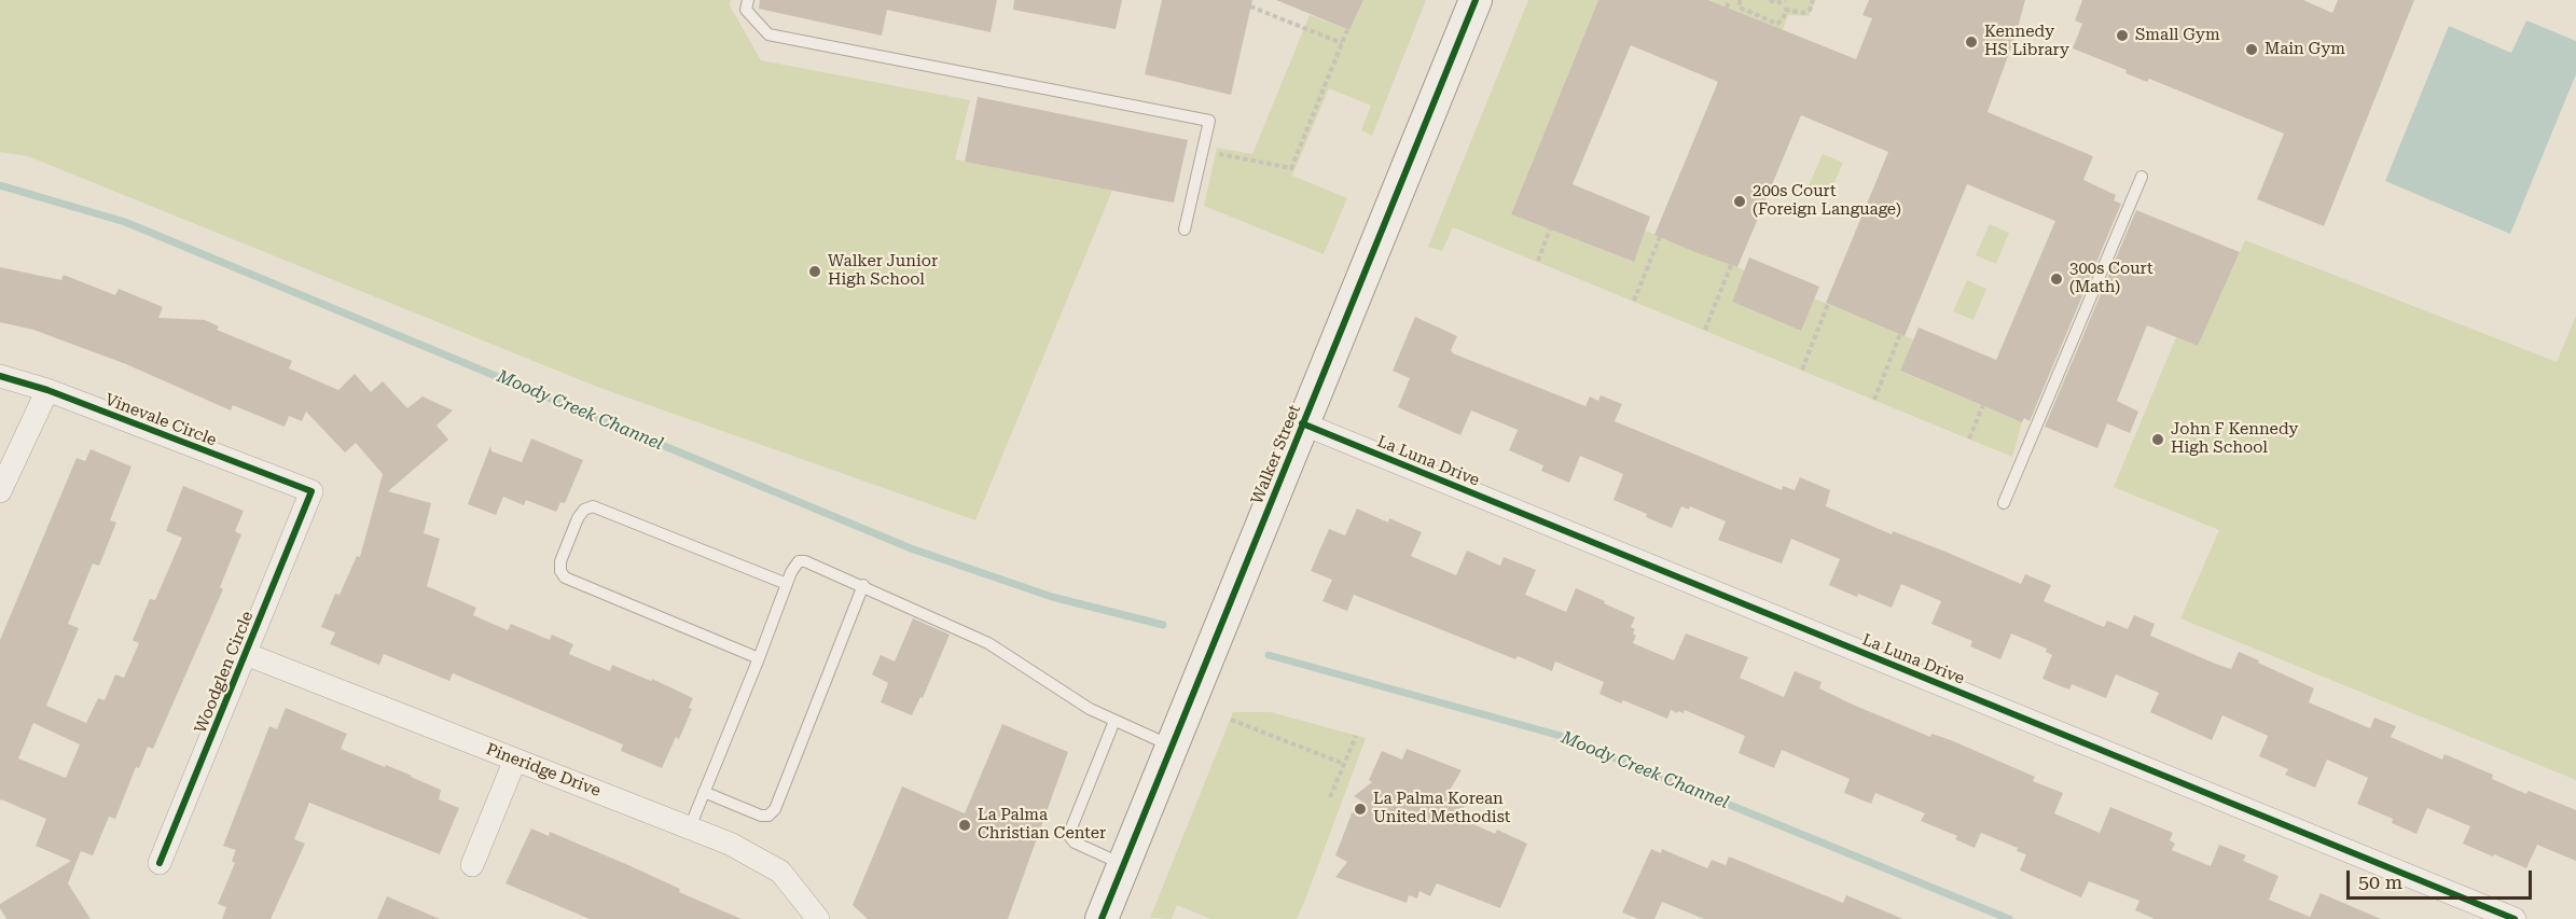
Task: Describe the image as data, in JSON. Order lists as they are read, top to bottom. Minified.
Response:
{"streets":{"main road":["Walker Street"],"street":["Vinevale Circle","La Luna Drive","Woodglen Circle","Pineridge Drive"]},"crossings":[["Vinevale Circle","Woodglen Circle"],["Walker Street","La Luna Drive"],["Woodglen Circle","Pineridge Drive"]],"water":["Moody Creek Channel"],"places":["Small Gym","Kennedy HS Library","Main Gym","200s Court (Foreign Language)","Walker Junior High School","300s Court (Math)","John F Kennedy High School","La Palma Korean United Methodist","La Palma Christian Center"],"scale_bar":"50 m"}
